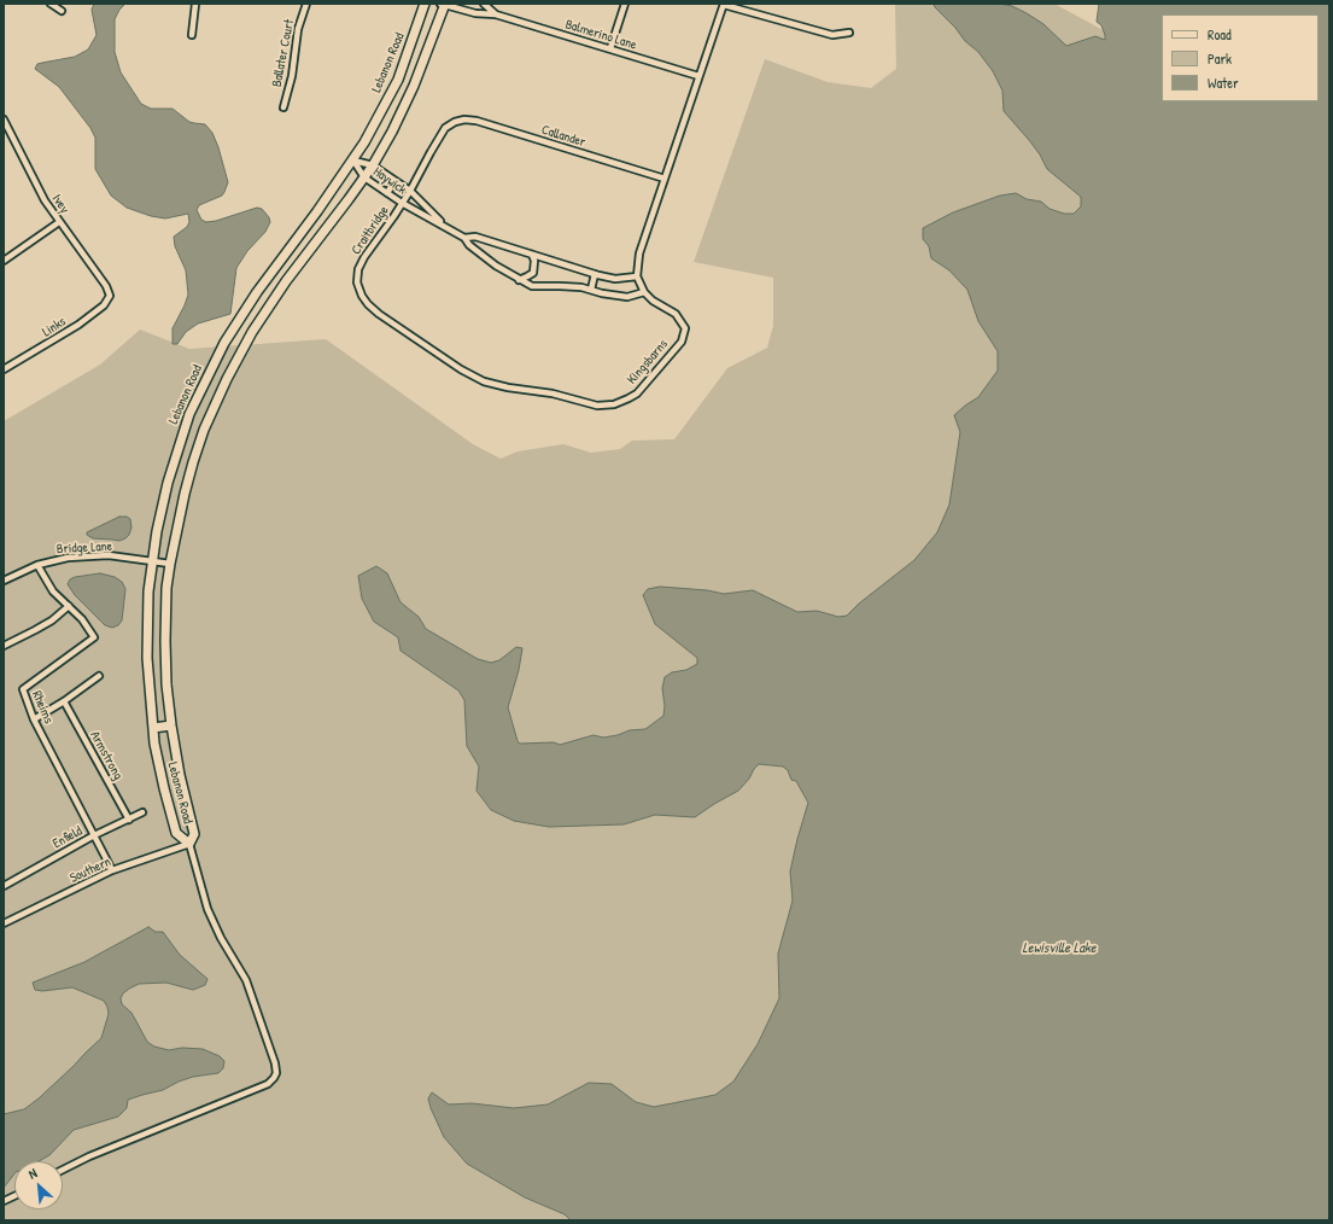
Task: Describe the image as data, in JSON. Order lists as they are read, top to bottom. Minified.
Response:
{"streets":{"main road":["Lebanon Road"],"street":["Balmerino Lane","Ballater Court","Callander","Haywick","Ivey","Craitbridge","Links","Kingsbarns","Bridge Lane","Rheims","Armstrong","Enfield","Southern"]},"crossings":[["Balmerino Lane","Lebanon Road"],["Lebanon Road","Haywick"],["Lebanon Road","Bridge Lane"],["Lebanon Road","Southern"],["Callander","Craitbridge"],["Haywick","Craitbridge"],["Haywick","Kingsbarns"],["Ivey","Links"],["Craitbridge","Kingsbarns"],["Bridge Lane","Rheims"],["Rheims","Enfield"],["Rheims","Southern"],["Armstrong","Enfield"]],"water":["Lewisville Lake"],"legend":["Road","Park","Water"],"north":"top left"}
